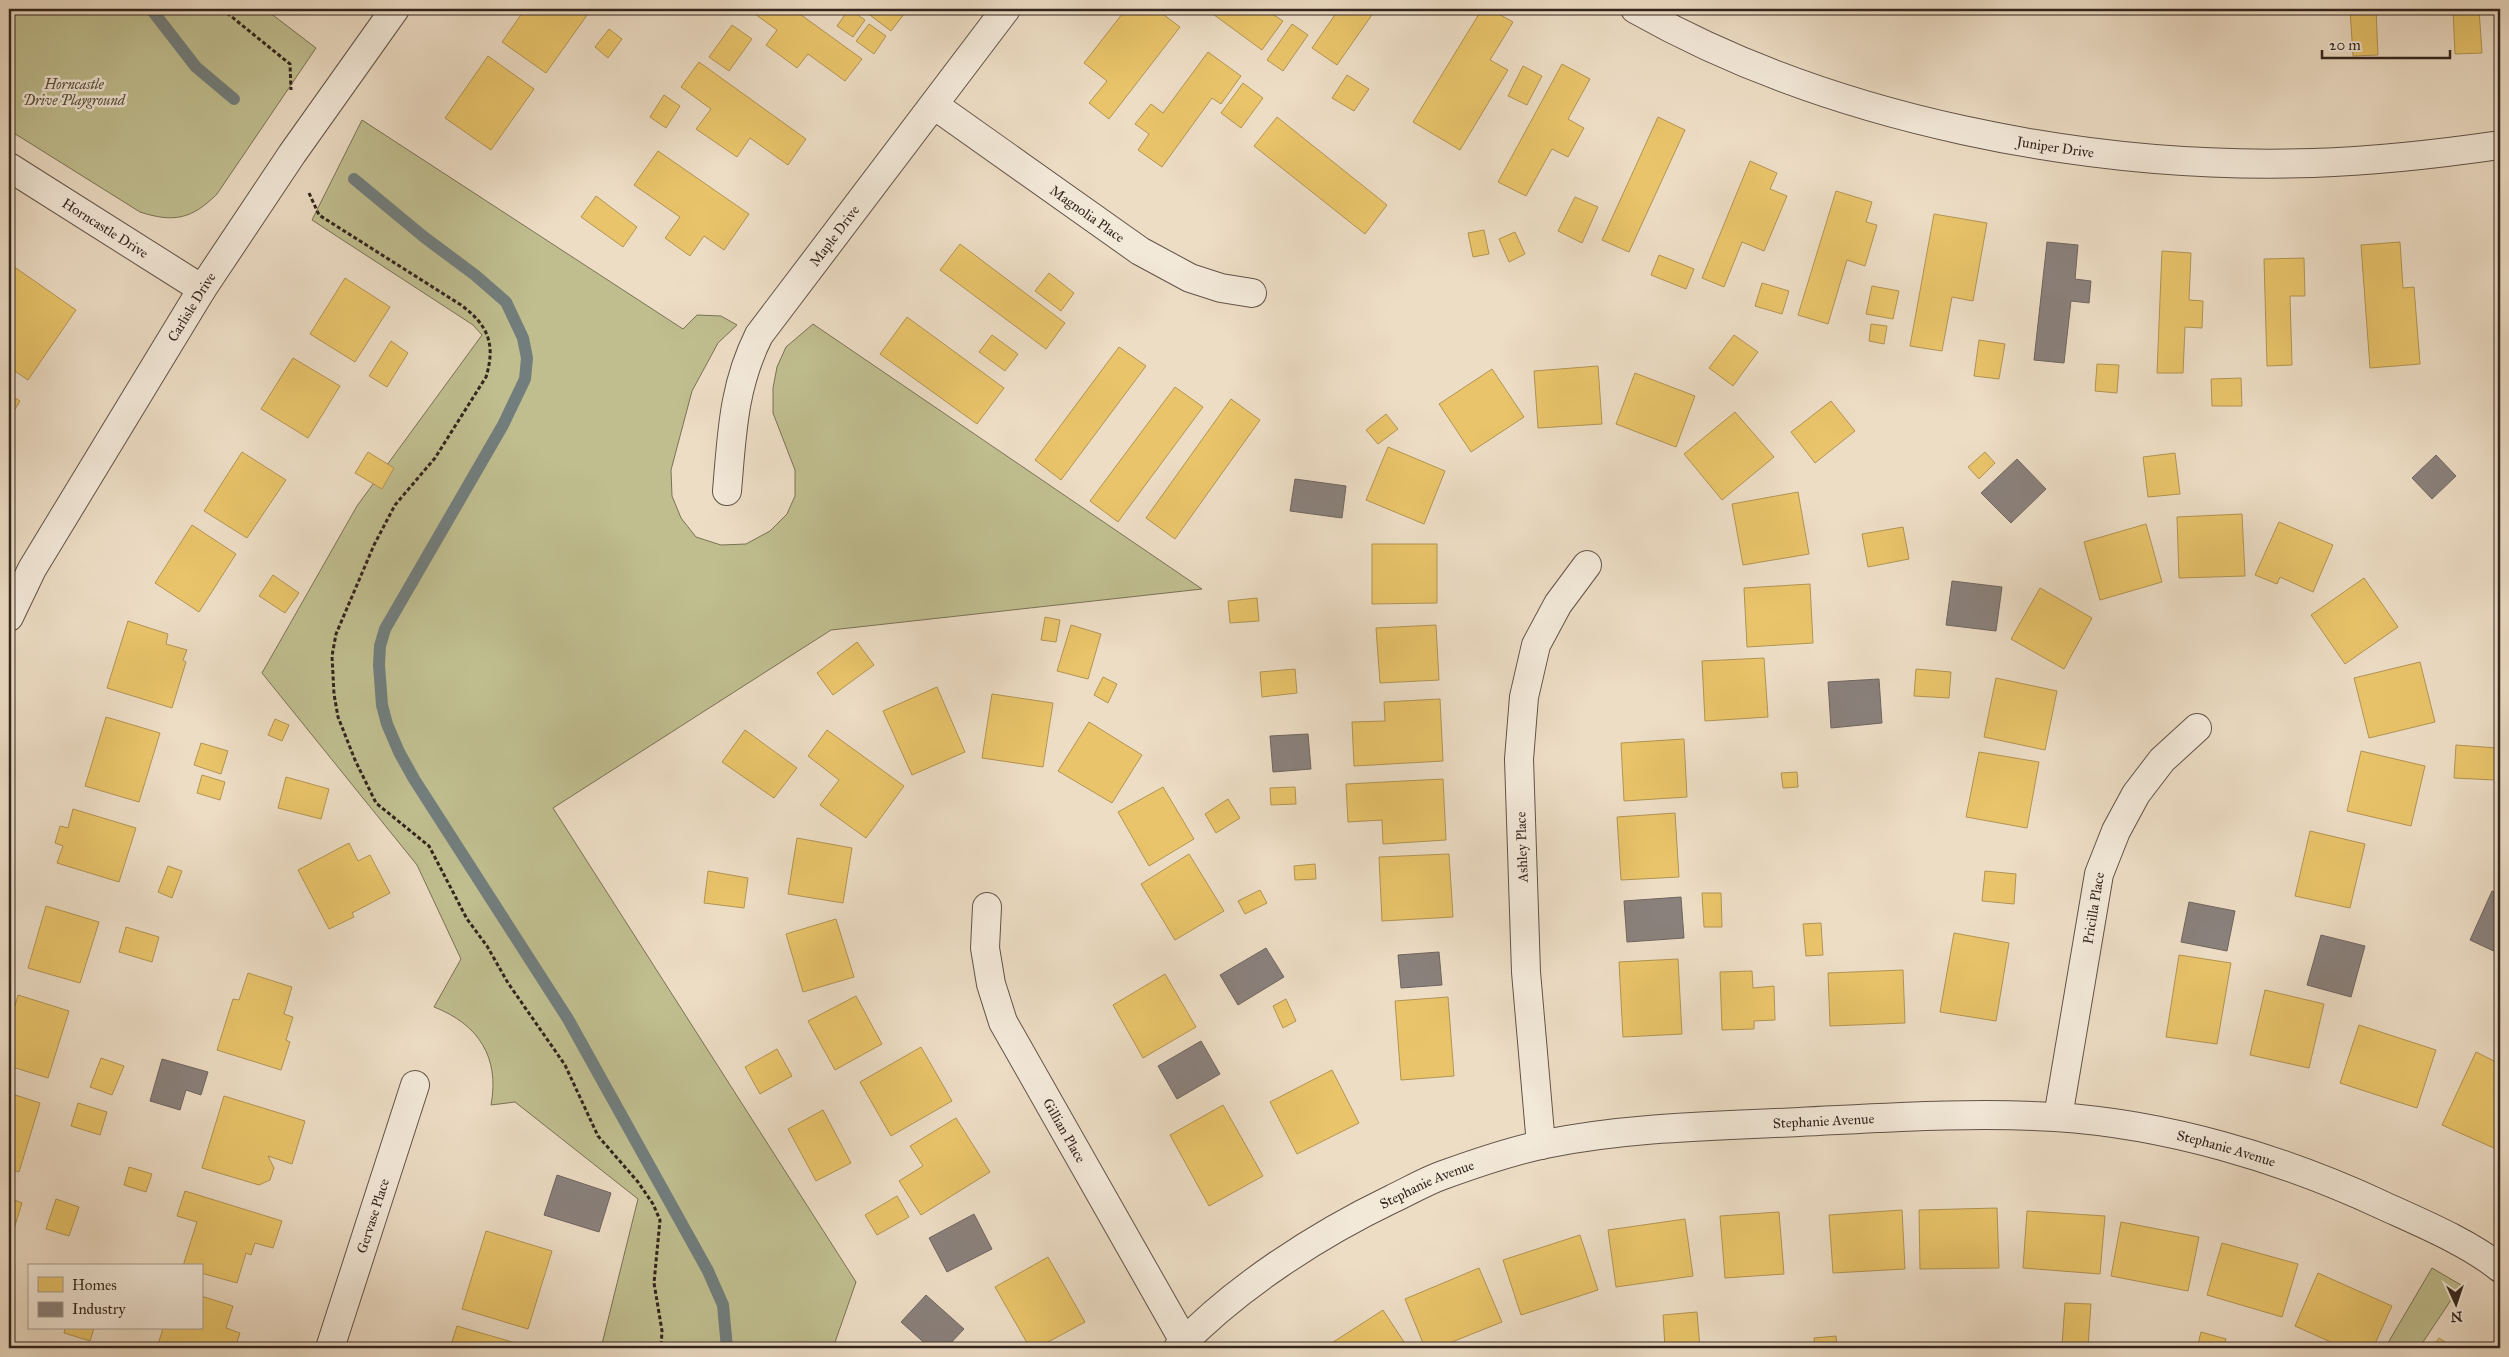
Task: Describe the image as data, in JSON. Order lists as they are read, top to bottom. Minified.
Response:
{"streets":{"street":["Juniper Drive","Magnolia Place","Horncastle Drive","Maple Drive","Carlisle Drive","Ashley Place","Pricilla Place","Stephanie Avenue","Gillian Place","Gervase Place"]},"crossings":[["Magnolia Place","Maple Drive"],["Horncastle Drive","Carlisle Drive"],["Ashley Place","Stephanie Avenue"],["Pricilla Place","Stephanie Avenue"],["Stephanie Avenue","Gillian Place"]],"parks":["Horncastle Drive Playground"],"legend":["Homes","Industry"],"scale_bar":"20 m","north":"bottom"}
